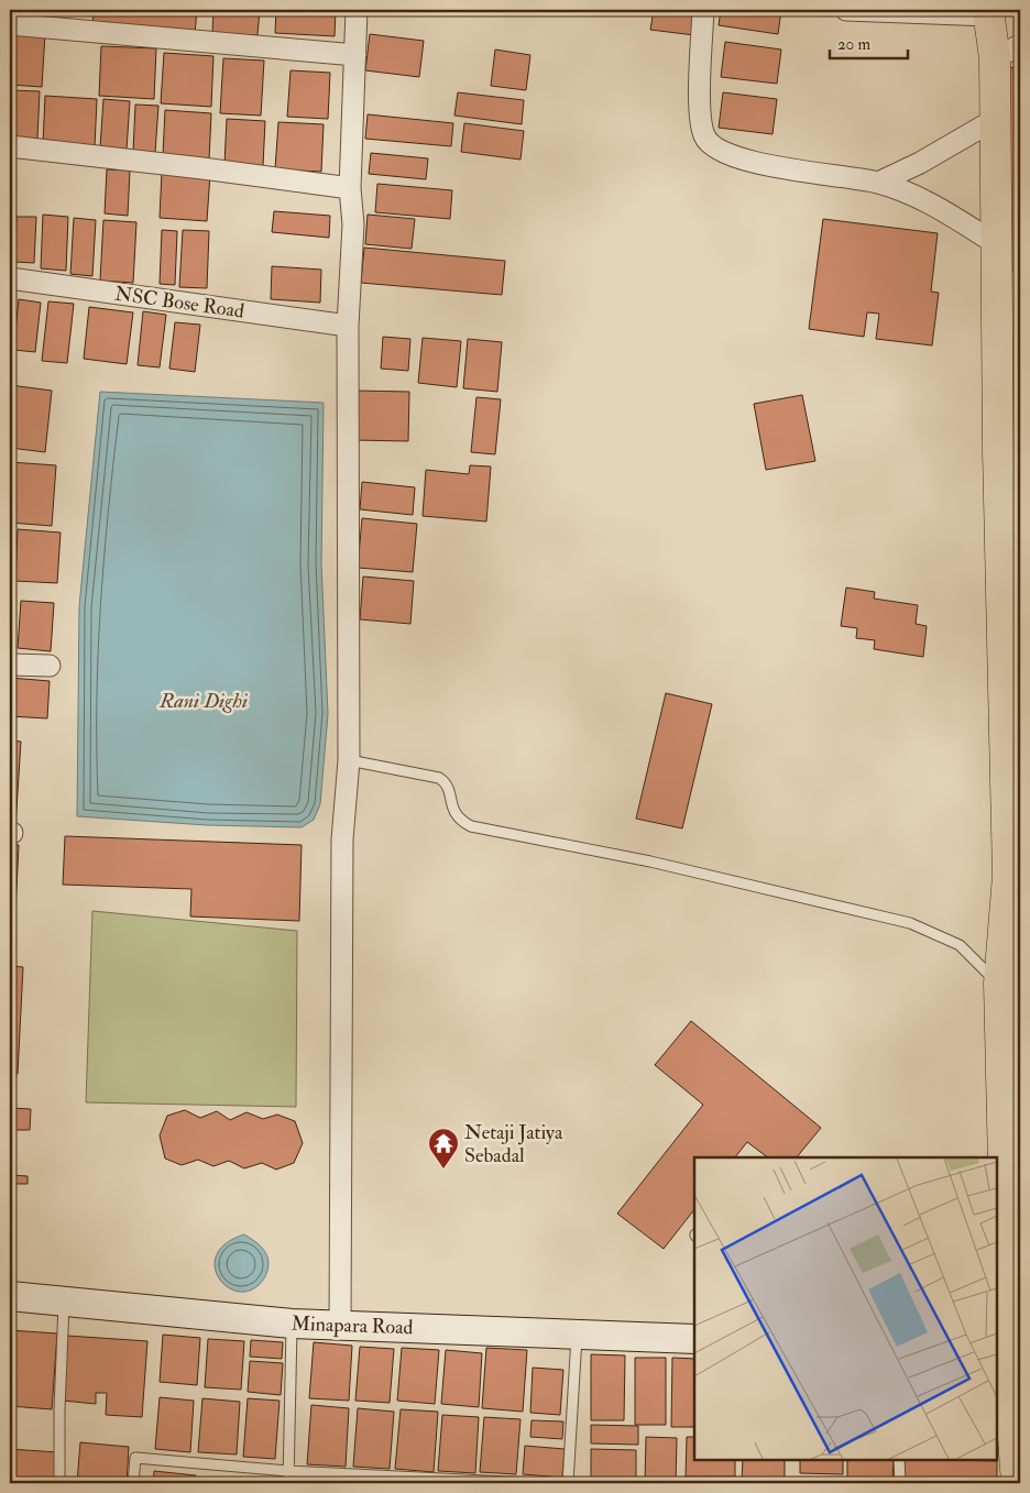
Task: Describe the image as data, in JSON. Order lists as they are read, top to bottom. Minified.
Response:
{"streets":{"street":["NSC Bose Road","Minapara Road"]},"water":["Rani Dighi"],"places":{"temple":["Netaji Jatiya Sebadal"]},"scale_bar":"20 m"}
